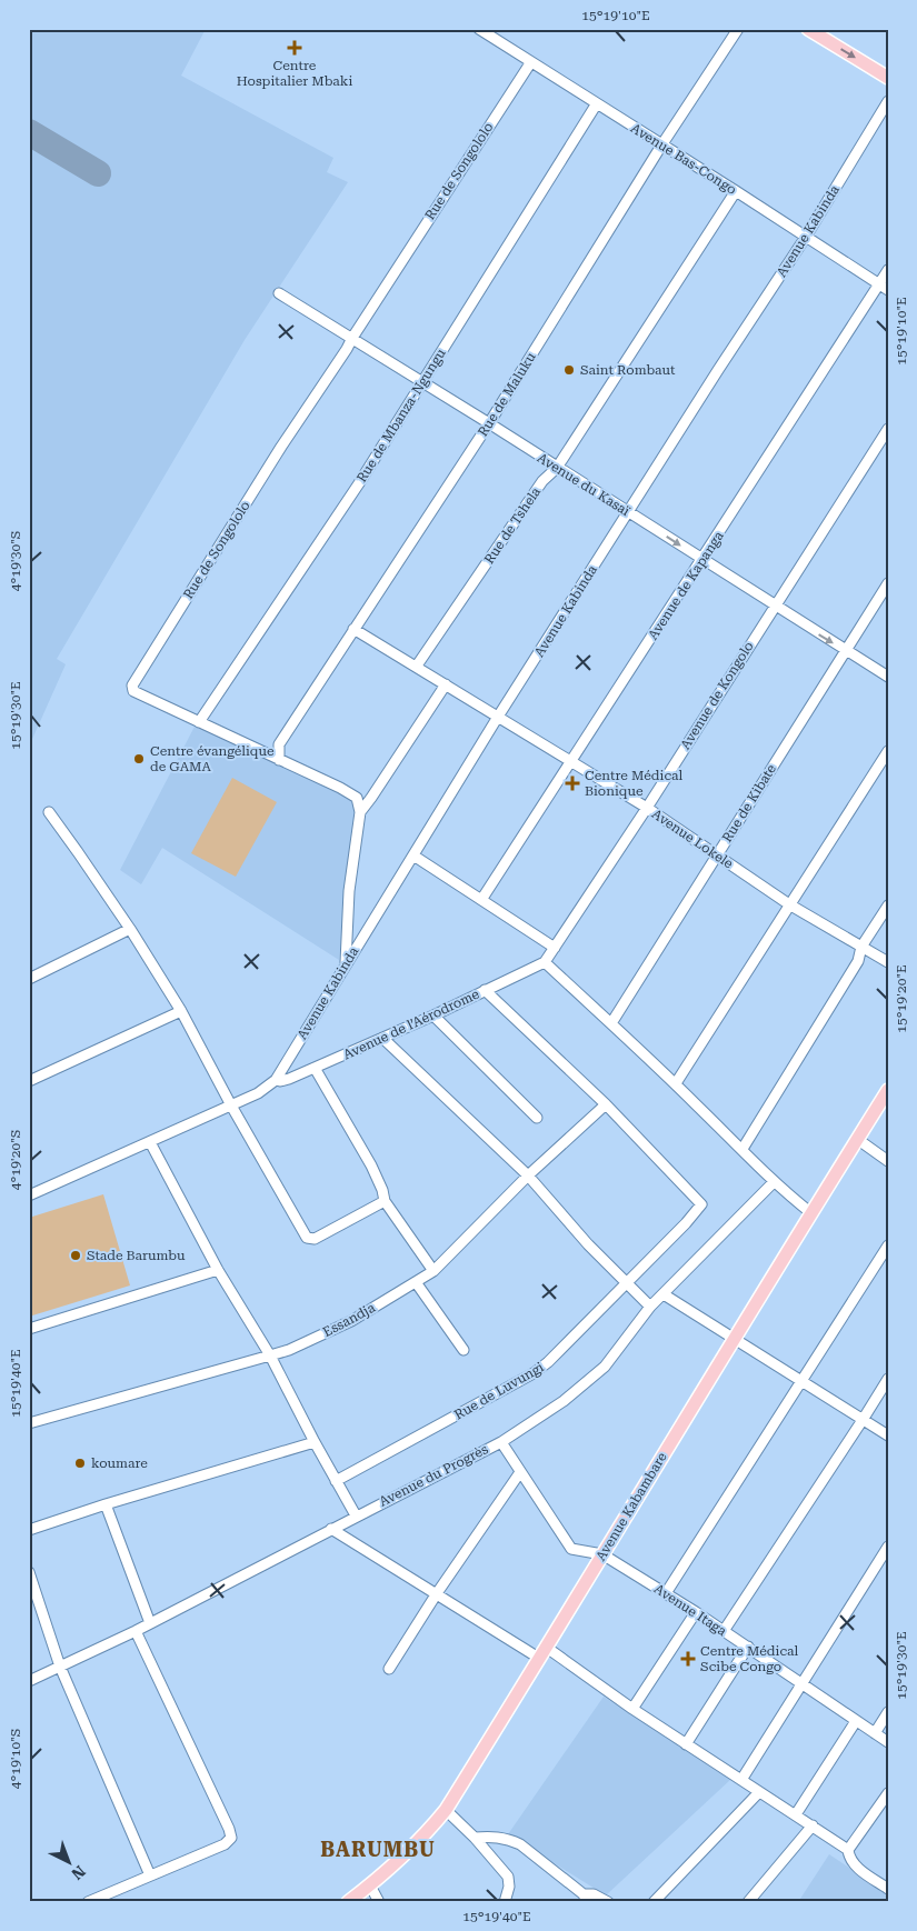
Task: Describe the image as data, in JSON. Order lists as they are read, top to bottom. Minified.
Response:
{"streets":{"main road":["Avenue Kabambare"],"street":["Avenue Bas-Congo","Rue de Songololo","Avenue Kabinda","Rue de Maluku","Rue de Mbanza-Ngungu","Avenue du Kasaï","Rue de Tshela","Avenue de Kapanga","Avenue de Kongolo","Rue de Kibate","Avenue Lokele","Avenue de l’Aérodrome","Essandja","Rue de Luvungi","Avenue du Progrès","Avenue Itaga"]},"crossings":[["Avenue Bas-Congo","Rue de Songololo"],["Avenue Bas-Congo","Avenue Kabinda"],["Avenue Bas-Congo","Rue de Maluku"],["Avenue Bas-Congo","Rue de Mbanza-Ngungu"],["Avenue Bas-Congo","Rue de Tshela"],["Avenue Bas-Congo","Avenue de Kapanga"],["Rue de Songololo","Rue de Maluku"],["Rue de Songololo","Rue de Mbanza-Ngungu"],["Rue de Songololo","Avenue du Kasaï"],["Avenue Kabinda","Avenue du Kasaï"],["Avenue Kabinda","Avenue Lokele"],["Avenue Kabinda","Avenue de l’Aérodrome"],["Rue de Maluku","Avenue du Kasaï"],["Rue de Maluku","Avenue Lokele"],["Rue de Mbanza-Ngungu","Avenue du Kasaï"],["Avenue du Kasaï","Rue de Tshela"],["Avenue du Kasaï","Avenue de Kapanga"],["Avenue du Kasaï","Avenue de Kongolo"],["Avenue du Kasaï","Rue de Kibate"],["Rue de Tshela","Avenue Lokele"],["Avenue de Kapanga","Avenue Lokele"],["Avenue de Kongolo","Avenue Lokele"],["Avenue de Kongolo","Avenue de l’Aérodrome"],["Rue de Kibate","Avenue Lokele"],["Essandja","Rue de Luvungi"],["Avenue Kabambare","Avenue Itaga"]],"districts":["BARUMBU"],"places":{"health":["Centre Hospitalier Mbaki","Centre Médical Bionique","Centre Médical Scibe Congo"],"other":["Saint Rombaut","Centre évangélique de GAMA","Stade Barumbu","koumare"]},"north":"bottom right","coordinates":["15°19'10\"E","4°19'30\"S","15°19'30\"E","15°19'20\"E","4°19'20\"S","15°19'40\"E","4°19'10\"S"]}
